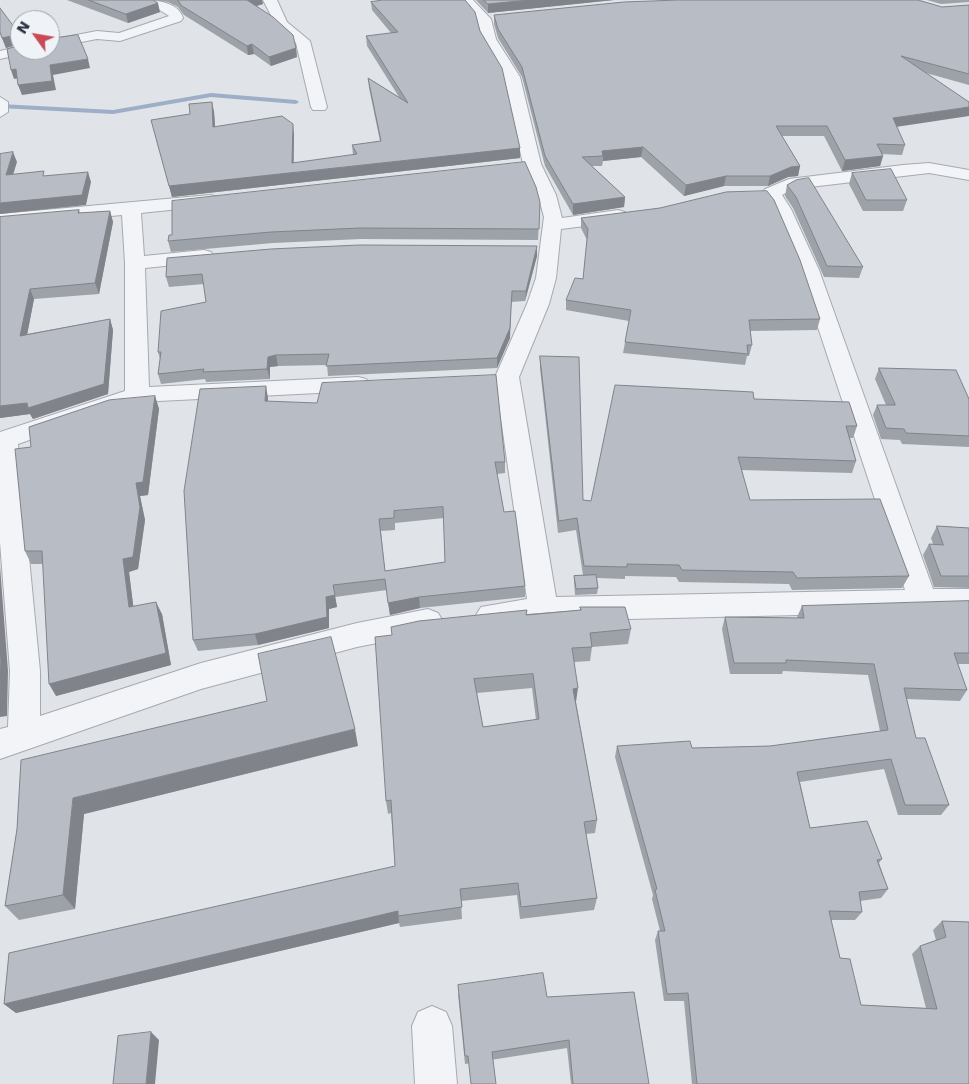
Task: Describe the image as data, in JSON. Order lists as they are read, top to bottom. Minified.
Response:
{"north":"top left"}
